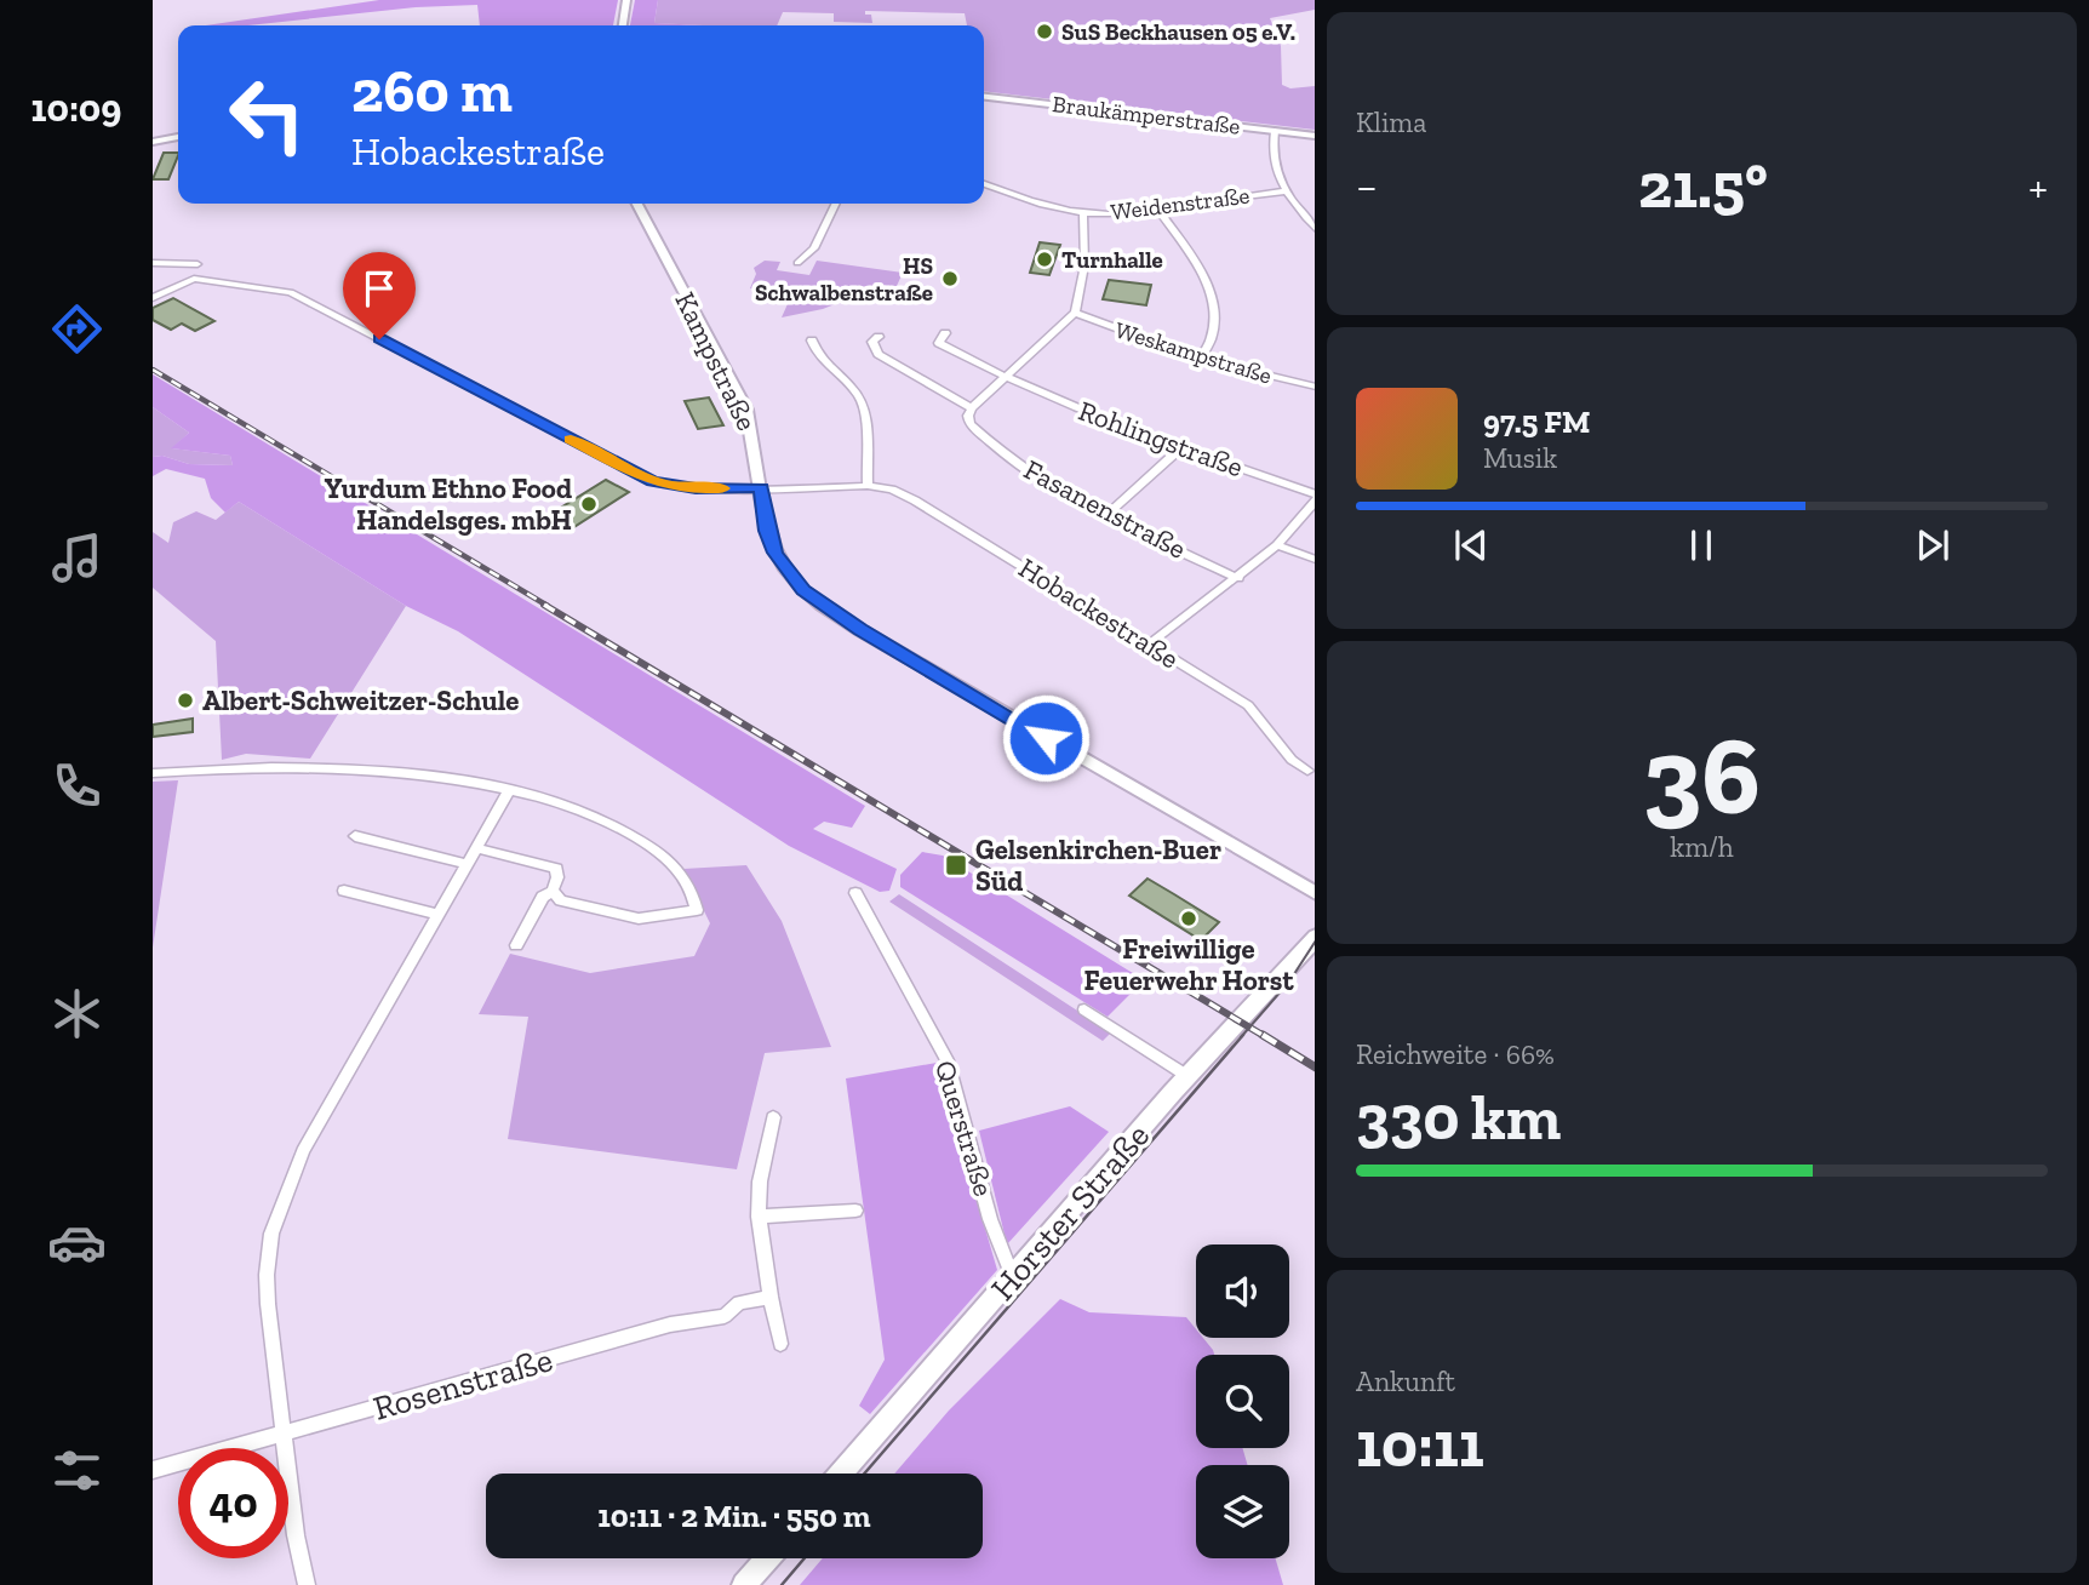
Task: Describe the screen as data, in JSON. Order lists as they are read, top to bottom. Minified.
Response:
{"streets":{"main road":["Horster Straße"],"street":["Braukämperstraße","Weidenstraße","Weskampstraße","Kampstraße","Rohlingstraße","Fasanenstraße","Hobackestraße","Querstraße","Rosenstraße"]},"crossings":[["Kampstraße","Hobackestraße"],["Querstraße","Horster Straße"]],"places":{"other":["SuS Beckhausen 05 e.V.","Turnhalle","HS Schwalbenstraße","Yurdum Ethno Food Handelsges. mbH","Albert-Schweitzer-Schule","Freiwillige Feuerwehr Horst"],"transit":["Gelsenkirchen-Buer Süd"]},"page":{"tabs":"10:09","tile":["Klima",["36","km/h"],["Reichweite · 66%","330 km"],["Ankunft","10:11"]],"turn":["260 m","Hobackestraße"],"heat":["−","21.5°","+"],"song":["97.5 FM","Musik"],"limit":"40","trip":"10:11 · 2 Min. · 550 m"}}
